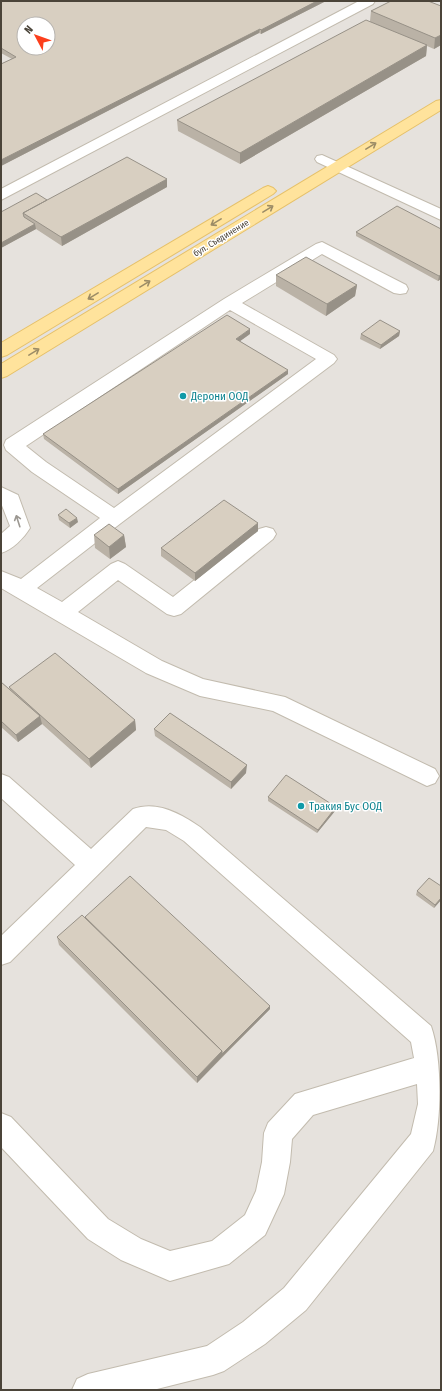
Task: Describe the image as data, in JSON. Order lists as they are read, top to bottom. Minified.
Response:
{"streets":{"main road":["бул. Съединение"]},"places":["Дерони ООД","Тракия Бус ООД"],"north":"top left"}
